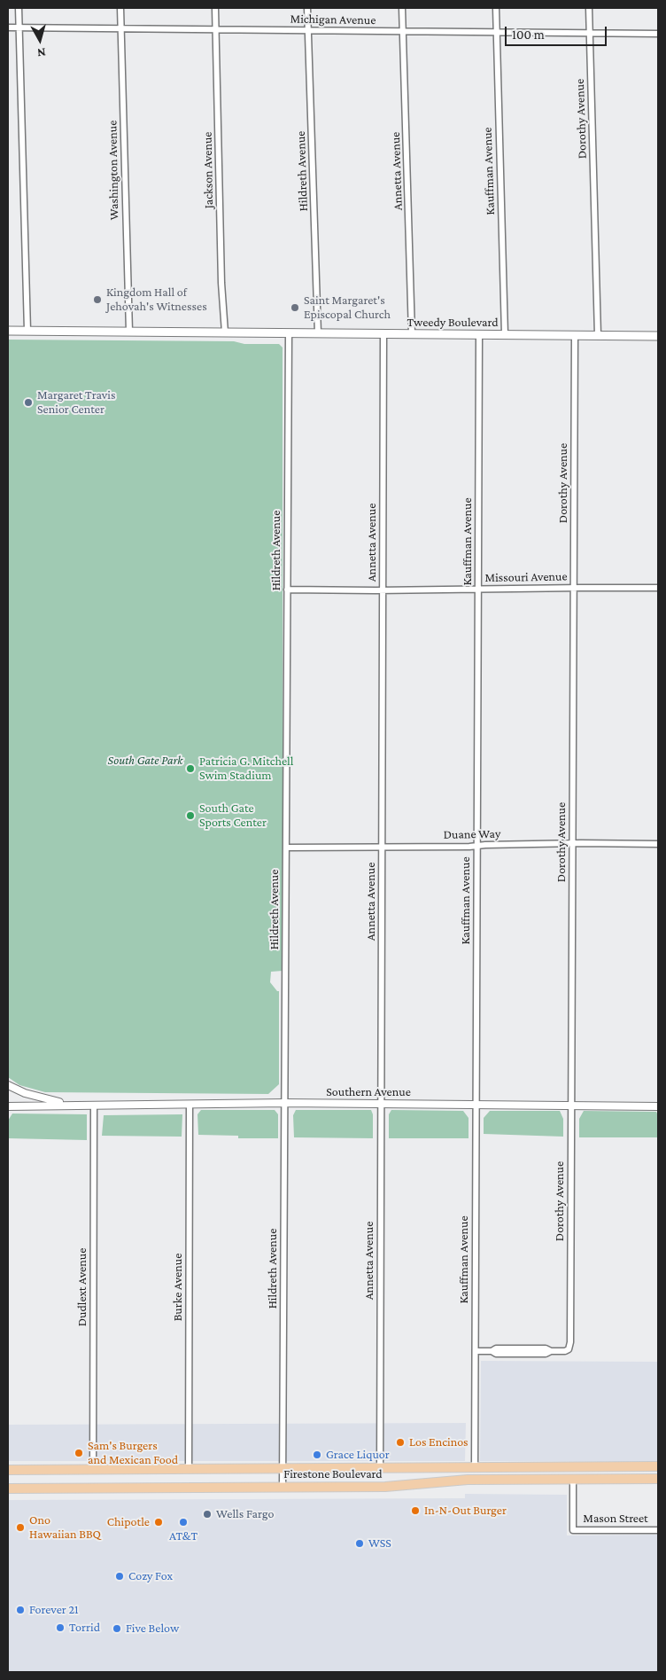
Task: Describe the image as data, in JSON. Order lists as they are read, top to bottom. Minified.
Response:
{"streets":{"main road":["Tweedy Boulevard","Firestone Boulevard"],"street":["Michigan Avenue","Dorothy Avenue","Washington Avenue","Jackson Avenue","Hildreth Avenue","Annetta Avenue","Kauffman Avenue","Missouri Avenue","Duane Way","Southern Avenue","Dudlext Avenue","Burke Avenue","Mason Street"]},"crossings":[["Michigan Avenue","Dorothy Avenue"],["Michigan Avenue","Washington Avenue"],["Michigan Avenue","Jackson Avenue"],["Michigan Avenue","Hildreth Avenue"],["Michigan Avenue","Annetta Avenue"],["Michigan Avenue","Kauffman Avenue"],["Dorothy Avenue","Kauffman Avenue"],["Dorothy Avenue","Tweedy Boulevard"],["Dorothy Avenue","Missouri Avenue"],["Dorothy Avenue","Duane Way"],["Dorothy Avenue","Southern Avenue"],["Washington Avenue","Tweedy Boulevard"],["Jackson Avenue","Tweedy Boulevard"],["Hildreth Avenue","Tweedy Boulevard"],["Hildreth Avenue","Missouri Avenue"],["Hildreth Avenue","Duane Way"],["Hildreth Avenue","Southern Avenue"],["Hildreth Avenue","Firestone Boulevard"],["Annetta Avenue","Tweedy Boulevard"],["Annetta Avenue","Missouri Avenue"],["Annetta Avenue","Duane Way"],["Annetta Avenue","Southern Avenue"],["Annetta Avenue","Firestone Boulevard"],["Kauffman Avenue","Tweedy Boulevard"],["Kauffman Avenue","Missouri Avenue"],["Kauffman Avenue","Duane Way"],["Kauffman Avenue","Southern Avenue"],["Kauffman Avenue","Firestone Boulevard"],["Southern Avenue","Dudlext Avenue"],["Southern Avenue","Burke Avenue"],["Dudlext Avenue","Firestone Boulevard"],["Burke Avenue","Firestone Boulevard"],["Firestone Boulevard","Mason Street"]],"parks":["South Gate Park"],"places":["Kingdom Hall of Jehovah's Witnesses","Saint Margaret's Episcopal Church","Margaret Travis Senior Center","Patricia G. Mitchell Swim Stadium","South Gate Sports Center","Los Encinos","Sam's Burgers and Mexican Food","Grace Liquor","In-N-Out Burger","Wells Fargo","Chipotle","AT&T","Ono Hawaiian BBQ","WSS","Cozy Fox","Forever 21","Torrid","Five Below"],"scale_bar":"100 m","north":"bottom"}
